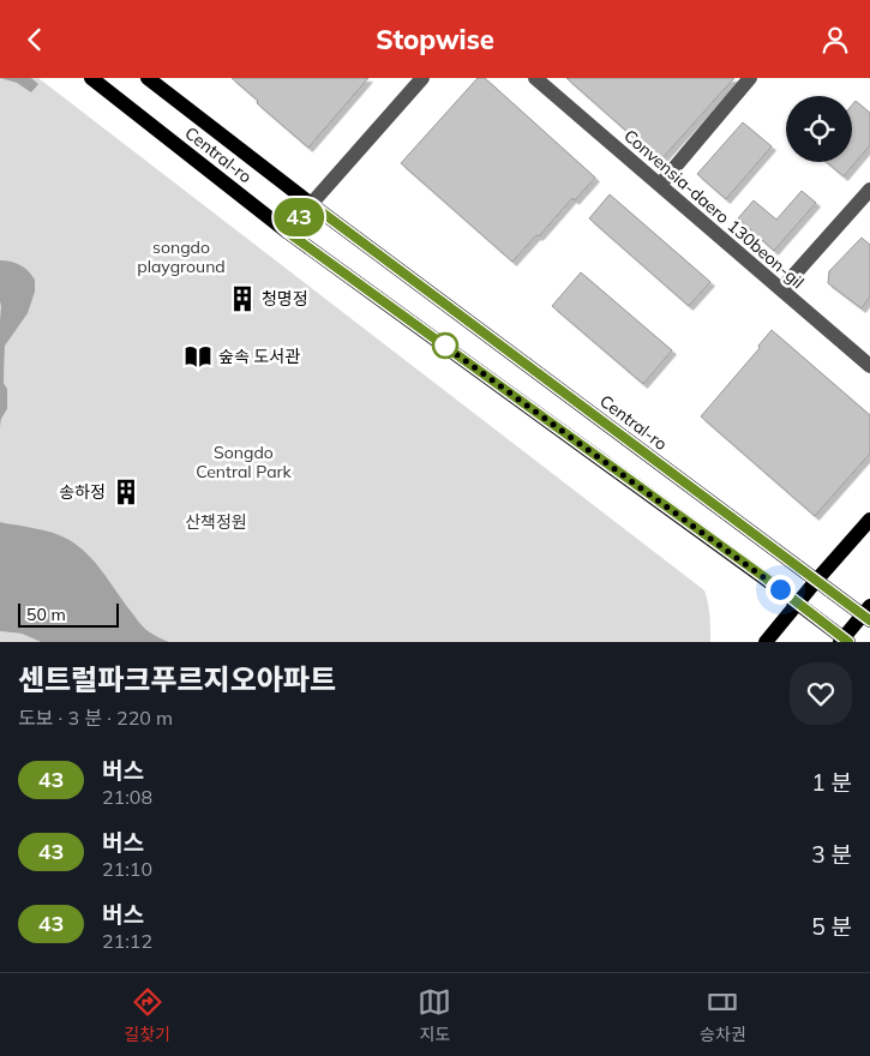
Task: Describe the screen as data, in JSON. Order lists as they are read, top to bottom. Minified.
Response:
{"streets":{"main road":["Central-ro"],"street":["Convensia-daero 130beon-gil"]},"parks":["songdo playground","Songdo Central Park","산책정원"],"places":{"building":["청명정","송하정"],"library":["숲속 도서관"]},"lines":["bus line 43"],"scale_bar":"50 m","page":{"header":"Stopwise","on_map":"43","scale":"50 m","heading":["센트럴파크푸르지오아파트","도보 · 3 분 · 220 m"],"list":[{"mark":"43","name":"버스","note":"21:08","value":"1 분"},{"mark":"43","name":"버스","note":"21:10","value":"3 분"},{"mark":"43","name":"버스","note":"21:12","value":"5 분"}],"tabs":["길찾기","지도","승차권"]}}
